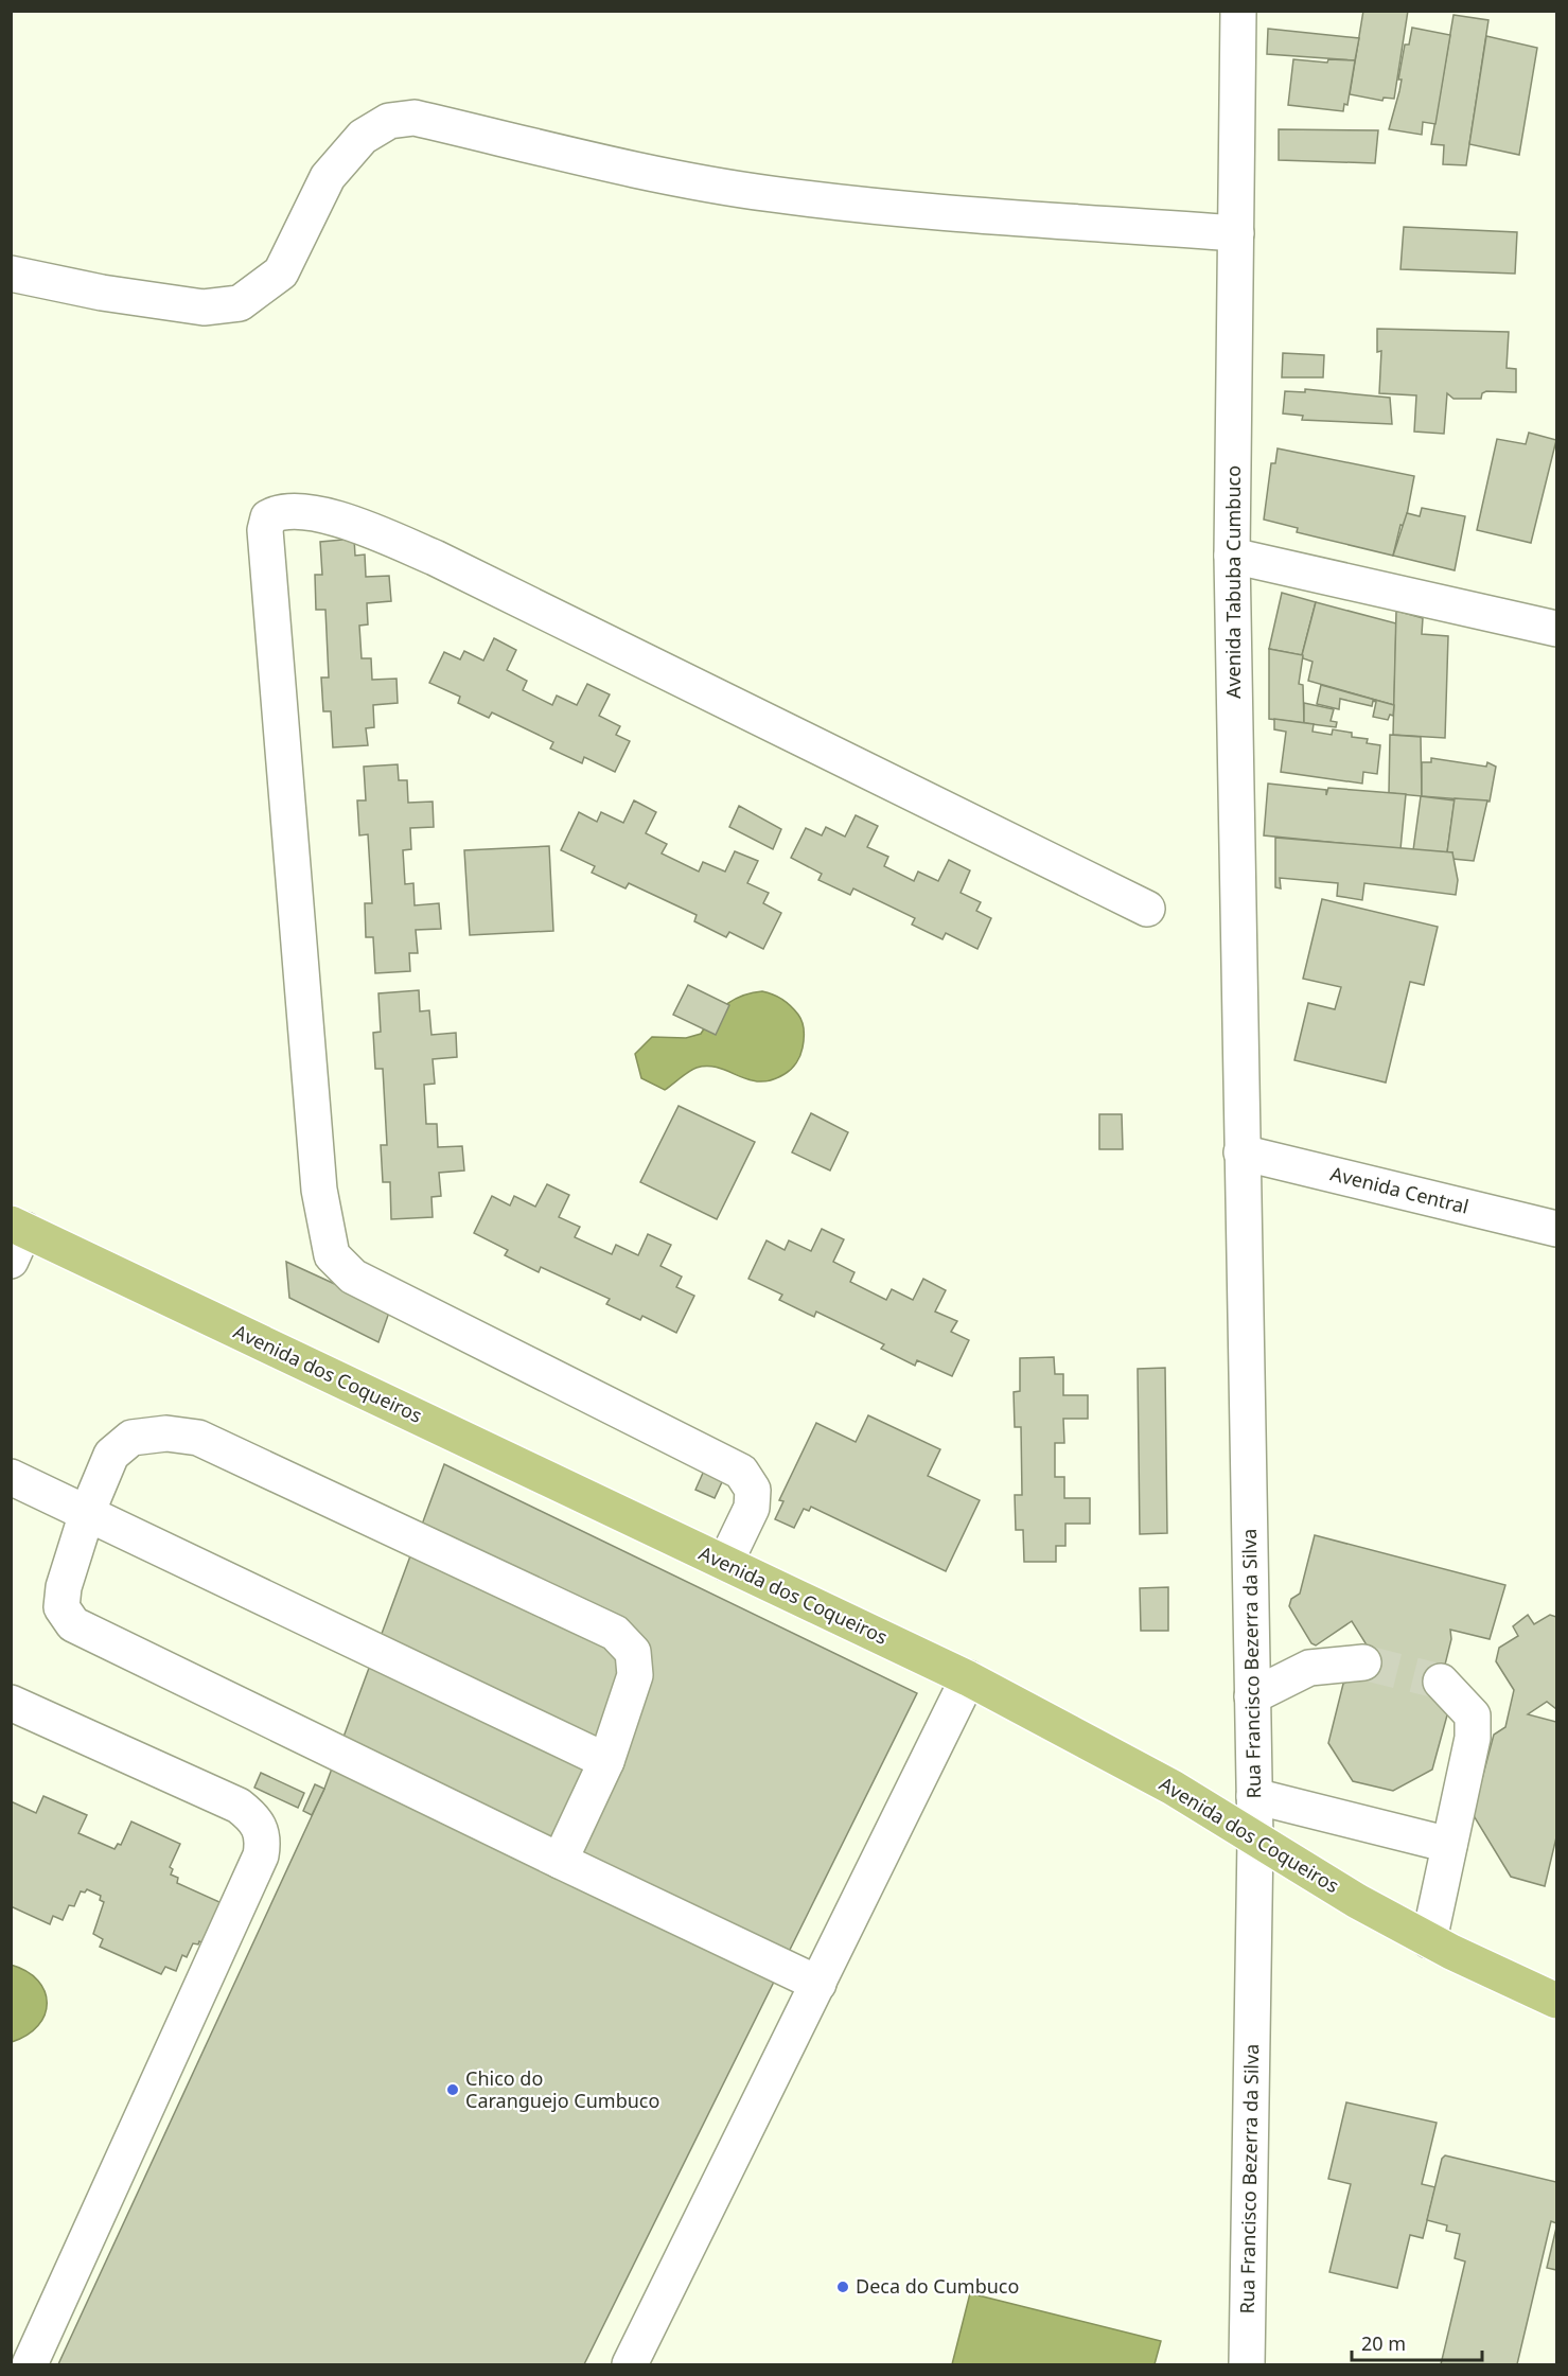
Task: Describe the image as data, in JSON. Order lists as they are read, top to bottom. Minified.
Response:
{"streets":{"main road":["Avenida dos Coqueiros"],"street":["Avenida Tabuba Cumbuco","Avenida Central","Rua Francisco Bezerra da Silva"]},"crossings":[["Avenida Tabuba Cumbuco","Avenida Central"],["Avenida Tabuba Cumbuco","Rua Francisco Bezerra da Silva"],["Avenida Central","Rua Francisco Bezerra da Silva"],["Avenida dos Coqueiros","Rua Francisco Bezerra da Silva"]],"places":["Chico do Caranguejo Cumbuco","Deca do Cumbuco"],"scale_bar":"20 m"}
